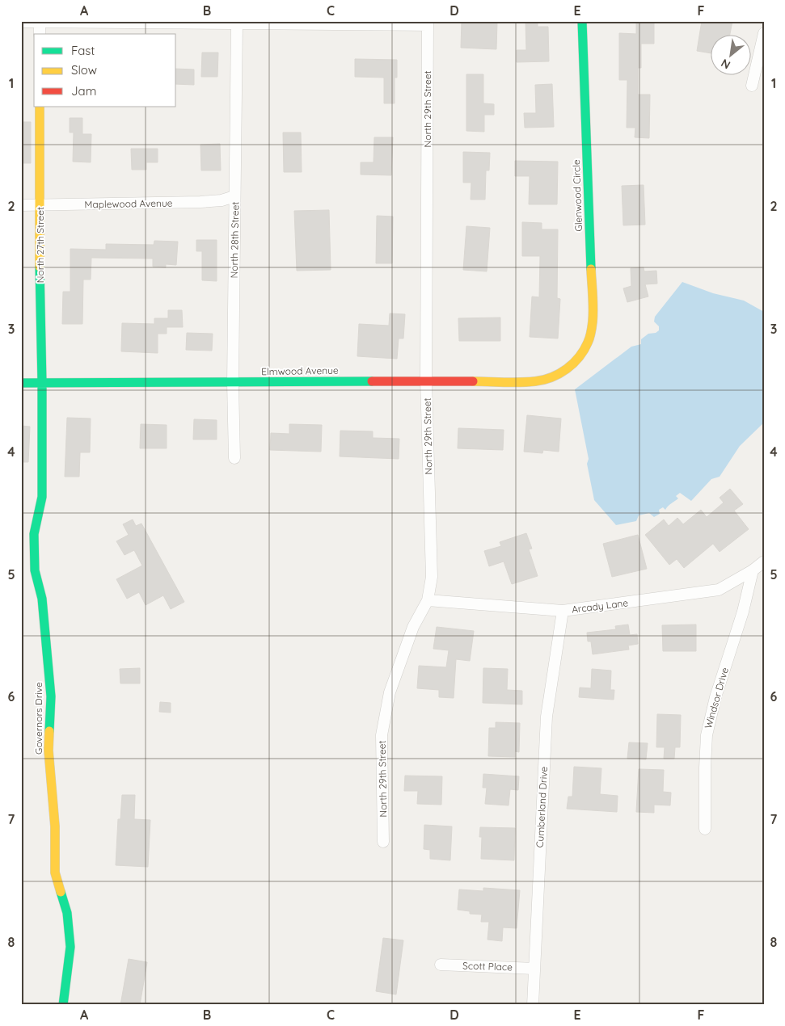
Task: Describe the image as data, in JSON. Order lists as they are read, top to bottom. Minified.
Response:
{"streets":{"street":["North 29th Street","Glenwood Circle","Maplewood Avenue","North 28th Street","North 27th Street","Elmwood Avenue","Arcady Lane","Windsor Drive","Governors Drive","Cumberland Drive","Scott Place"]},"crossings":[["North 29th Street","Elmwood Avenue"],["North 29th Street","Arcady Lane"],["Glenwood Circle","Elmwood Avenue"],["Maplewood Avenue","North 28th Street"],["Maplewood Avenue","North 27th Street"],["North 28th Street","Elmwood Avenue"],["North 27th Street","Elmwood Avenue"],["North 27th Street","Governors Drive"],["Elmwood Avenue","Governors Drive"],["Arcady Lane","Windsor Drive"],["Arcady Lane","Cumberland Drive"],["Cumberland Drive","Scott Place"]],"legend":["Fast","Slow","Jam"],"north":"bottom left","grid":{"columns":["A","B","C","D","E","F"],"rows":["1","2","3","4","5","6","7","8"]}}
